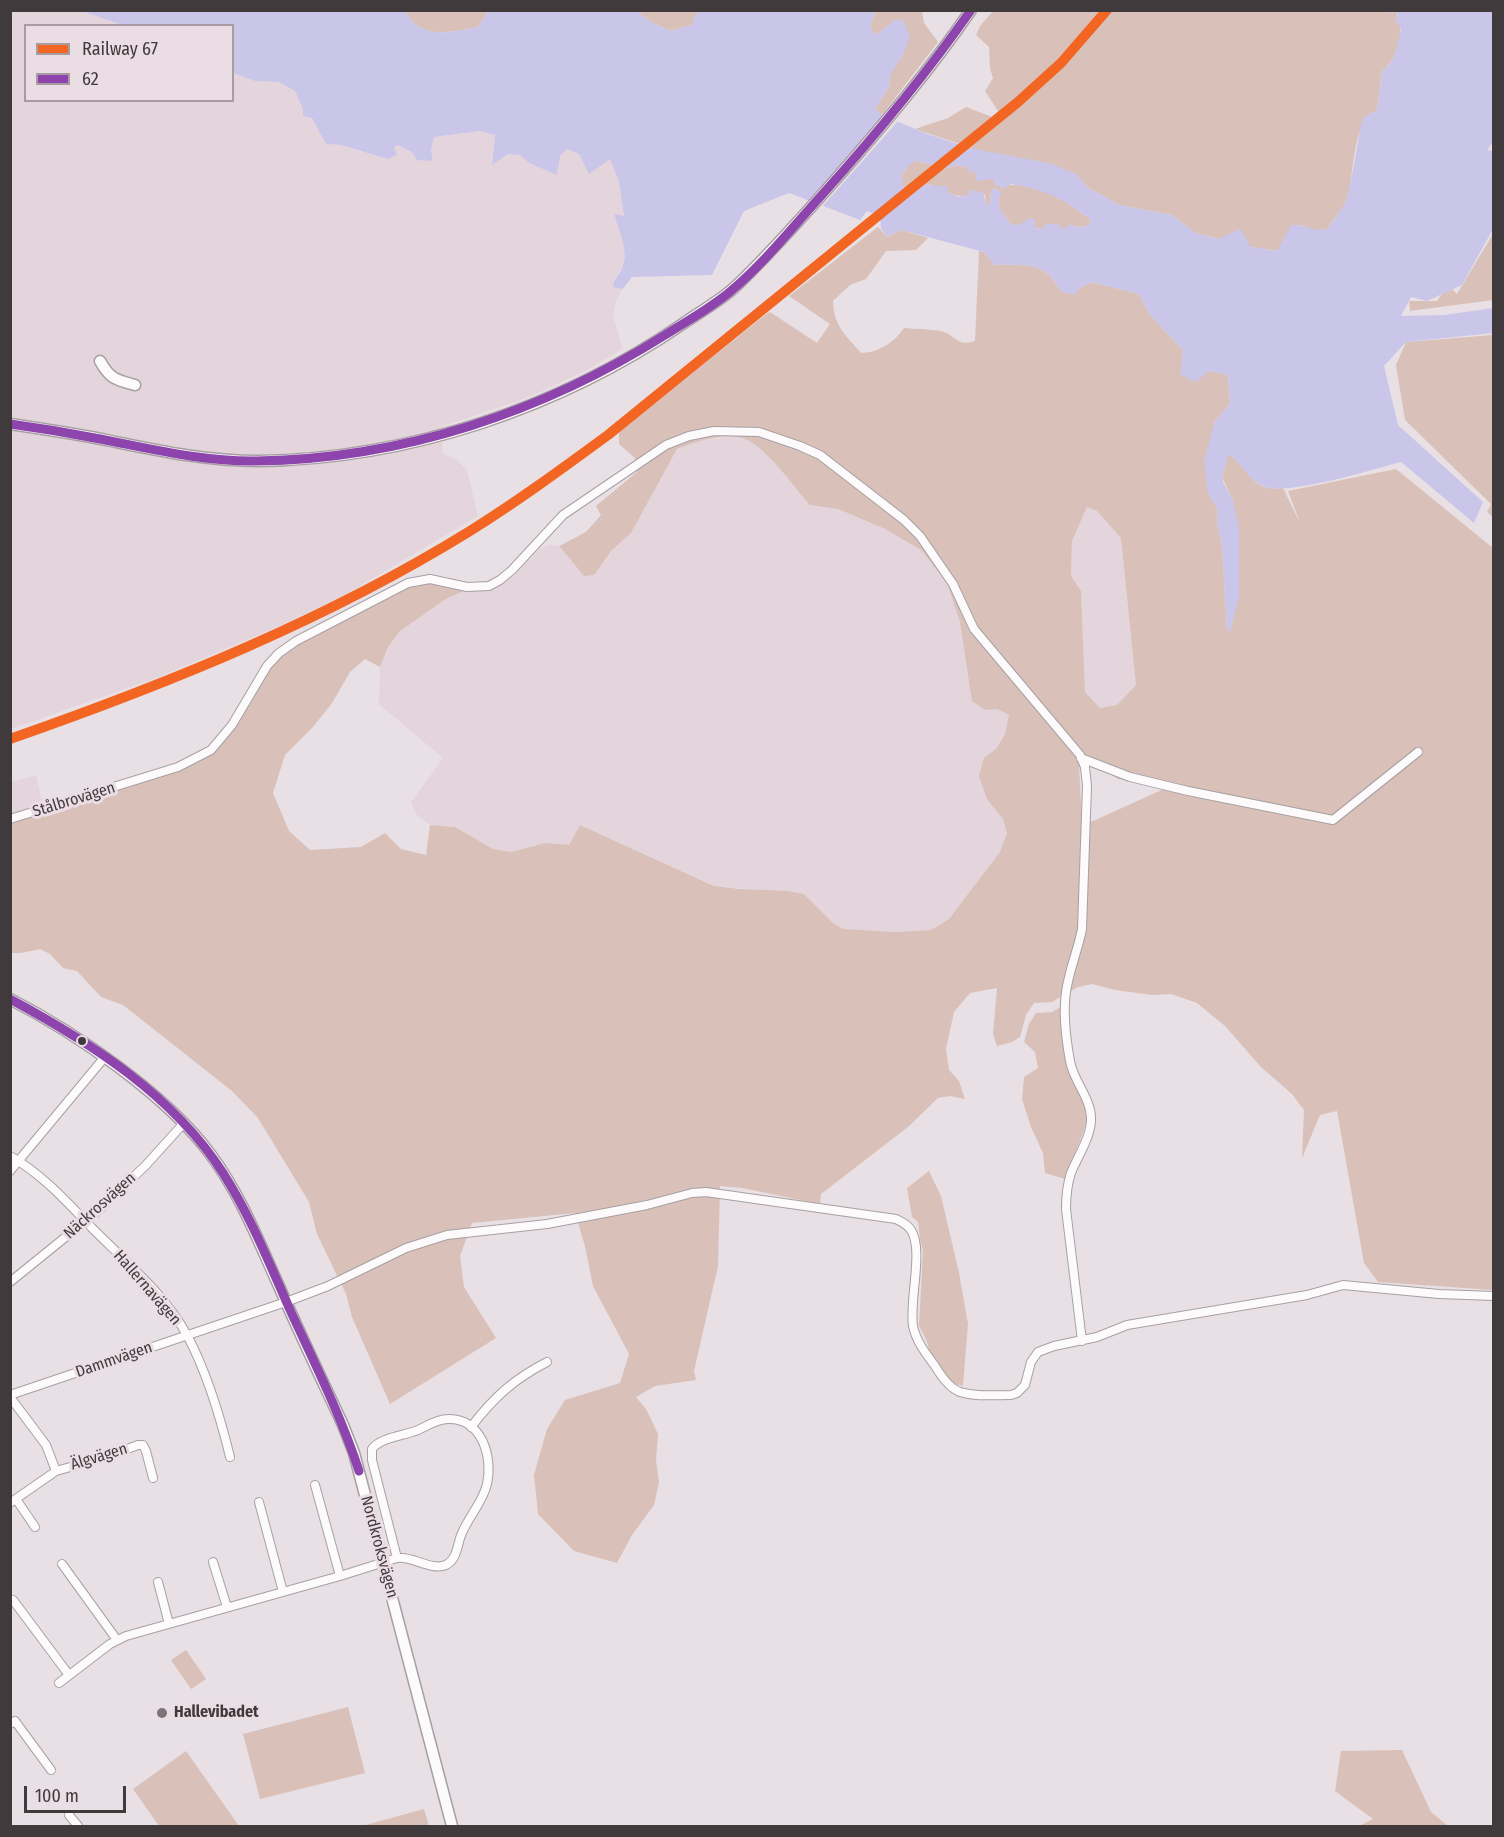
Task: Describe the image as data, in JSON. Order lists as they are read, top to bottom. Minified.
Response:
{"streets":{"street":["Stålbrovägen","Näckrosvägen","Hallernavägen","Dammvägen","Älgvägen","Nordkroksvägen"]},"crossings":[["Näckrosvägen","Hallernavägen"],["Näckrosvägen","Nordkroksvägen"],["Hallernavägen","Dammvägen"],["Dammvägen","Älgvägen"],["Dammvägen","Nordkroksvägen"]],"places":["Hallevibadet"],"lines":["rail line 67","transit line 62"],"legend":["Railway 67","62"],"scale_bar":"100 m"}
